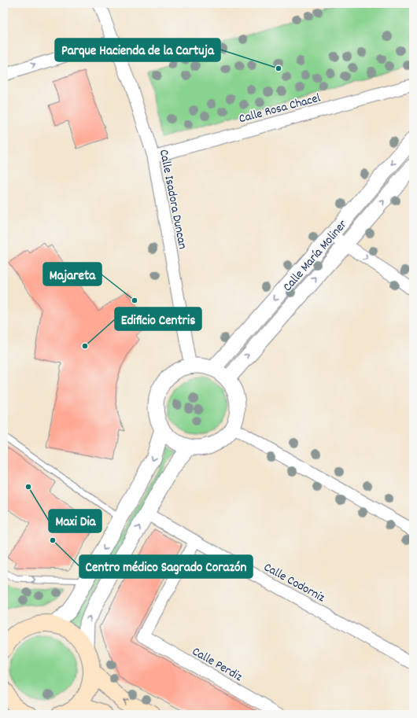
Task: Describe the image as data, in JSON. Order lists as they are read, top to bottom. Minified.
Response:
{"streets":{"street":["Calle Rosa Chacel","Calle Isadora Duncan","Calle María Moliner","Calle Codorniz","Calle Perdiz"]},"crossings":[["Calle Rosa Chacel","Calle Isadora Duncan"],["Calle Isadora Duncan","Calle María Moliner"],["Calle Codorniz","Calle Perdiz"]],"places":["Parque Hacienda de la Cartuja","Majareta","Edificio Centris","Maxi Dia","Centro médico Sagrado Corazón"]}
